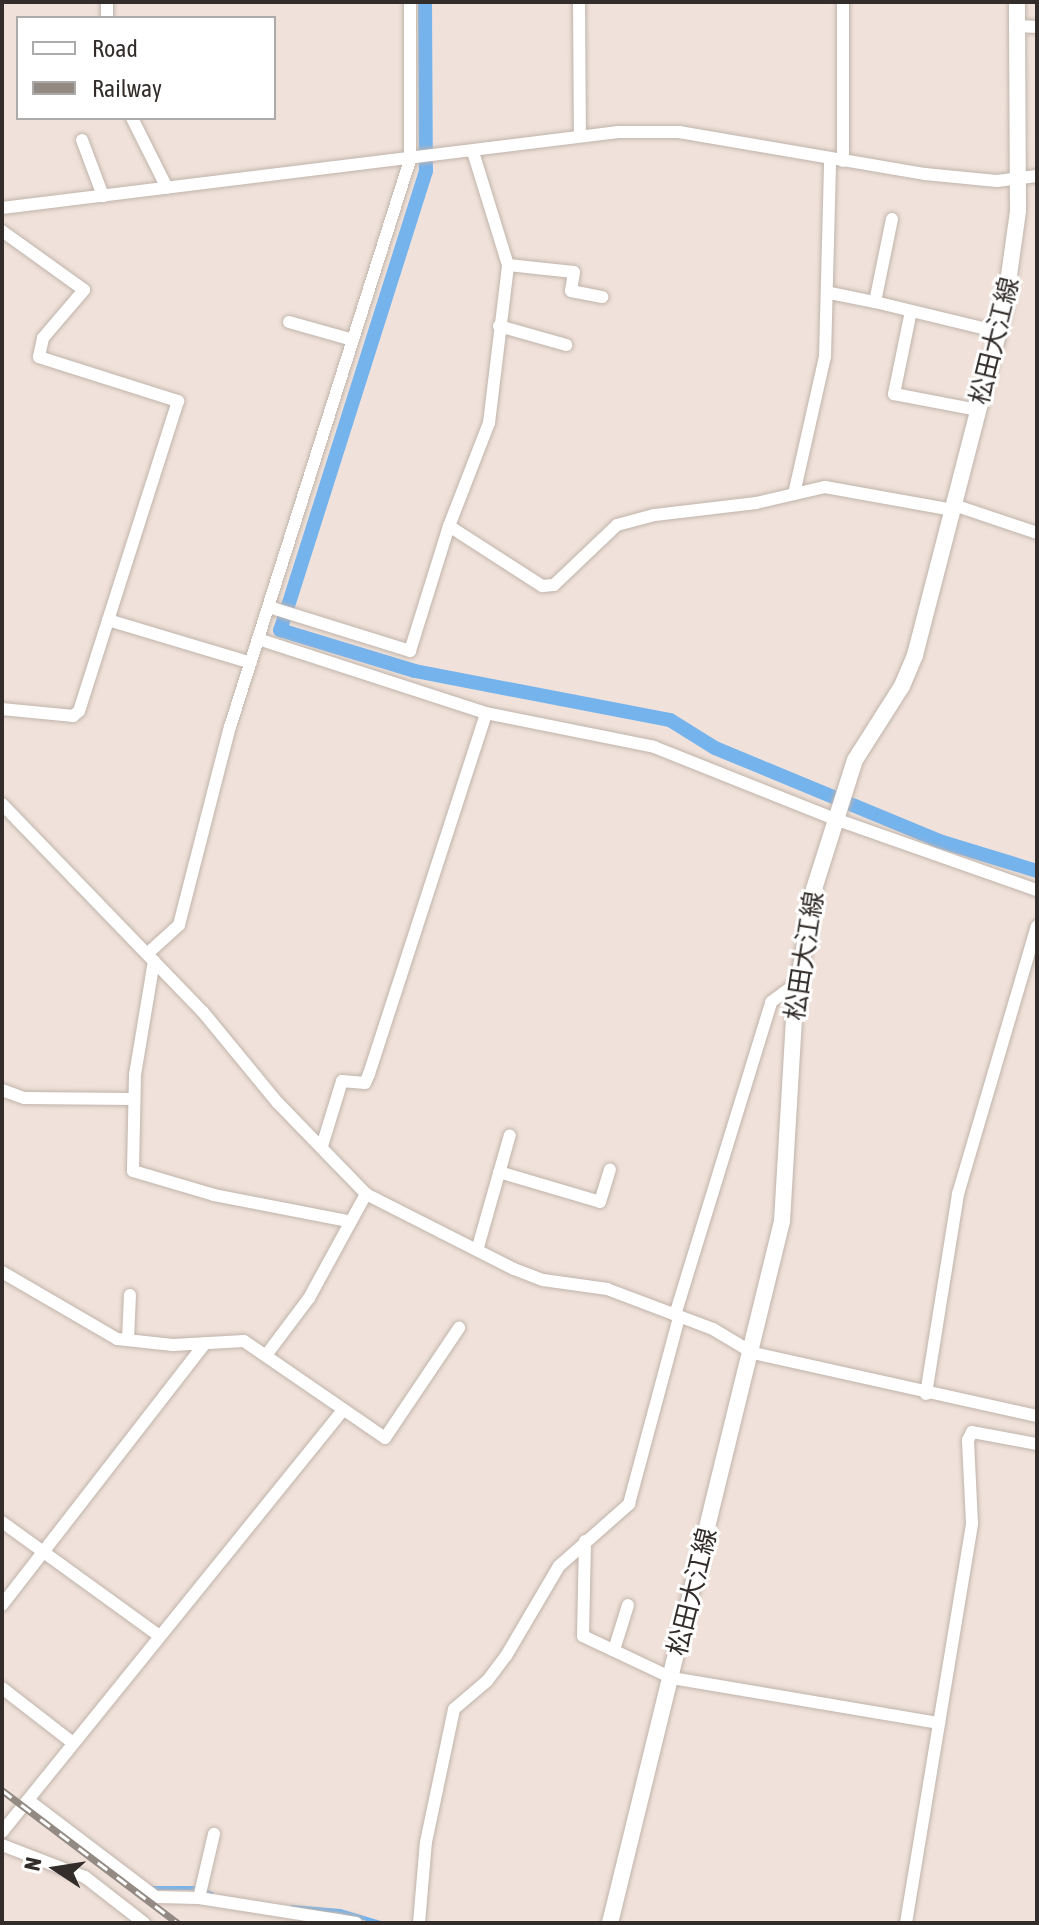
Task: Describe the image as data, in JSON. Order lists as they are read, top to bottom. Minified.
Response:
{"streets":{"main road":["松田大江線"]},"legend":["Road","Railway"],"north":"left"}
